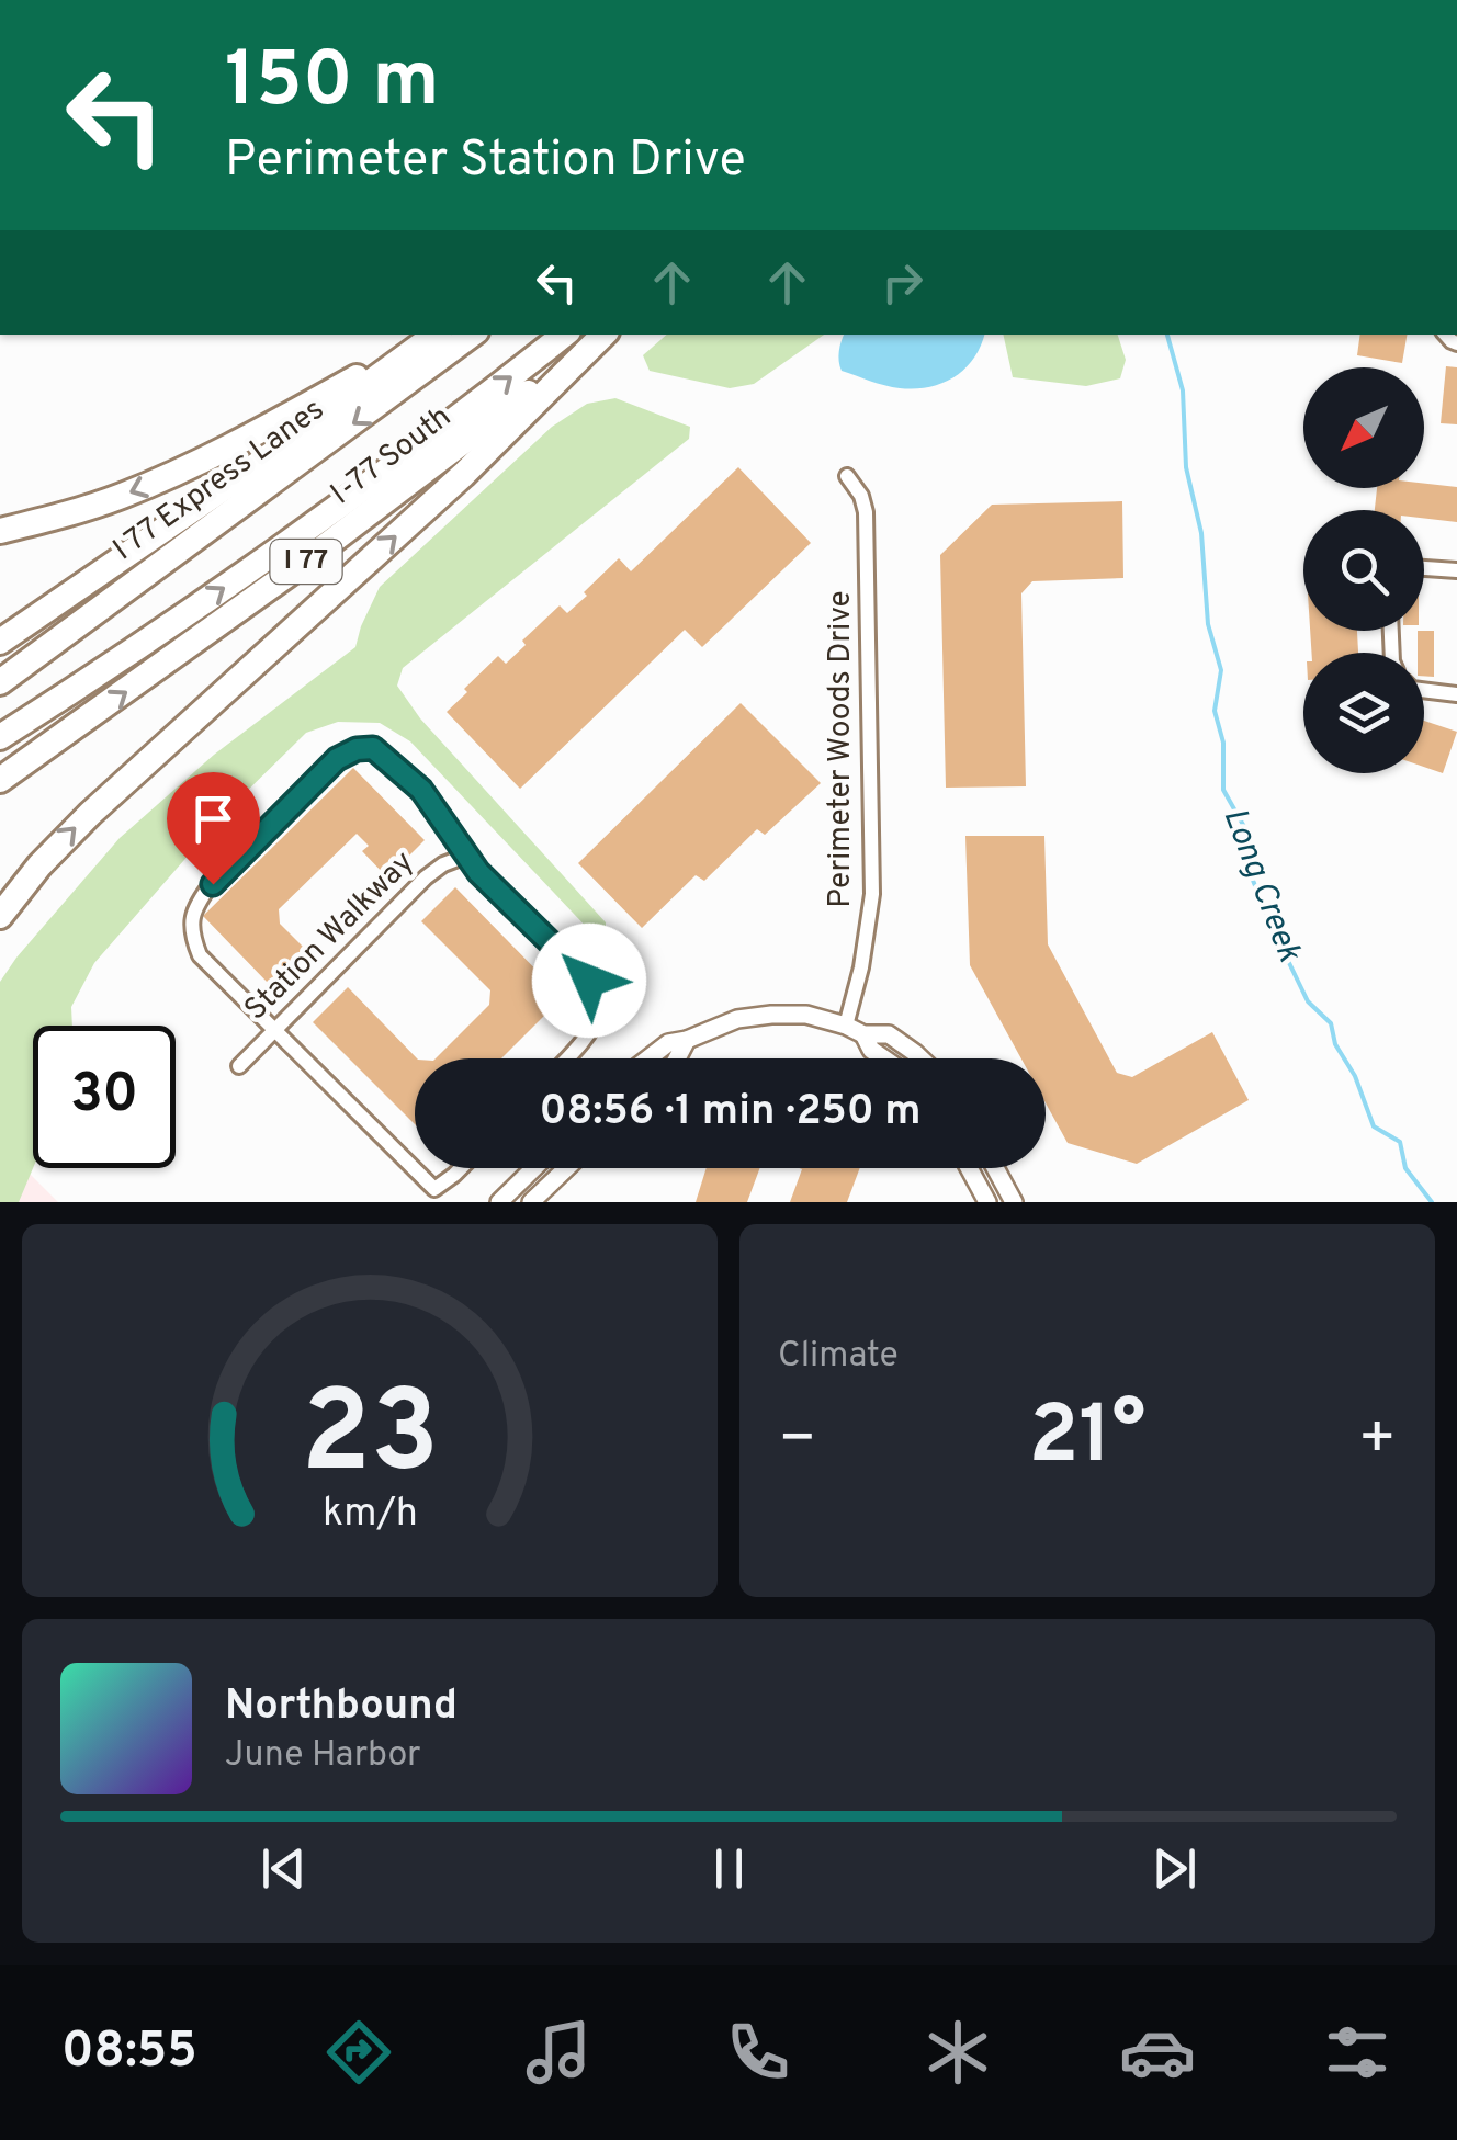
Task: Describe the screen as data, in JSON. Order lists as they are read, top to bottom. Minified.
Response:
{"streets":{"highway":["I-77 South","I 77 Express Lanes","I 77"],"street":["Perimeter Woods Drive","Station Walkway"]},"water":["Long Creek"],"north":"bottom left","page":{"turn":["150 m","Perimeter Station Drive"],"limit":"30","trip":"08:56 · 1 min · 250 m","tile":"Climate","heat":["−","21°","+"],"song":["Northbound","June Harbor"],"tabs":"08:55","gauge":["23","km/h"]}}
